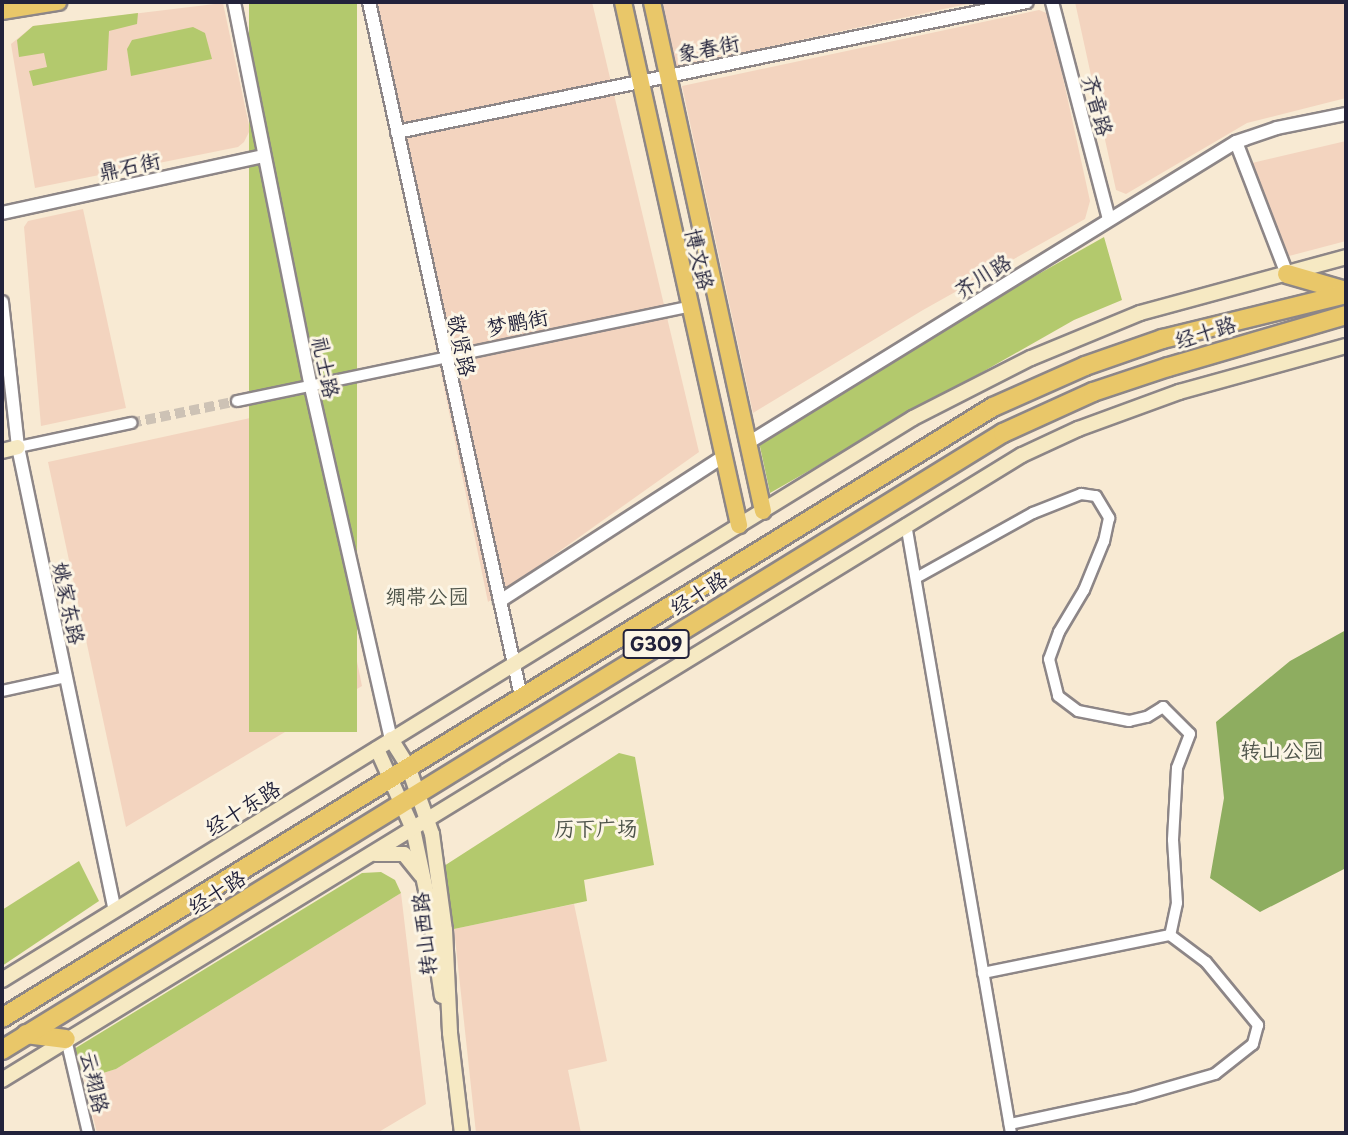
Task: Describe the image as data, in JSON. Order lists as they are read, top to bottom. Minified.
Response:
{"streets":{"highway":["经十路","G309"],"main road":["博文路","经十东路","转山西路"],"street":["象春街","齐音路","鼎石街","齐川路","梦鹏街","敬贤路","礼士路","姚家东路","云翔路"]},"crossings":[["象春街","博文路"],["象春街","敬贤路"],["齐音路","齐川路"],["鼎石街","礼士路"],["博文路","齐川路"],["博文路","梦鹏街"],["博文路","经十路"],["梦鹏街","敬贤路"],["梦鹏街","礼士路"],["经十路","敬贤路"],["经十路","礼士路"],["经十路","经十东路"],["经十路","转山西路"],["礼士路","经十东路"],["礼士路","转山西路"],["姚家东路","经十东路"],["经十东路","转山西路"]],"parks":["绸带公园","转山公园","历下广场"]}
